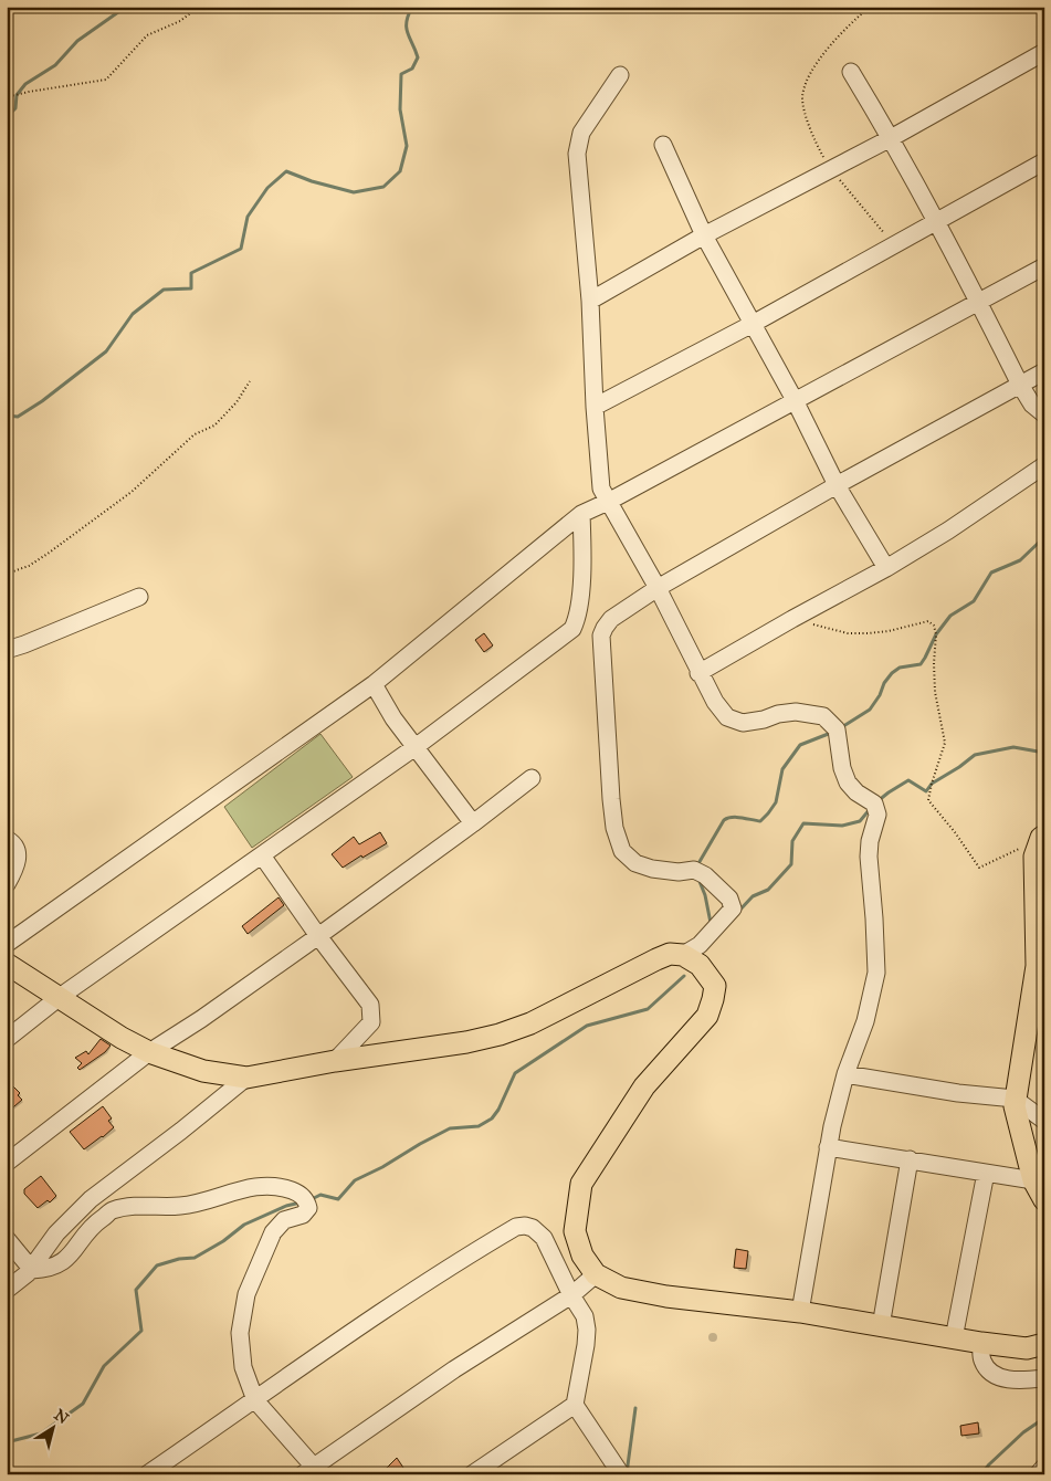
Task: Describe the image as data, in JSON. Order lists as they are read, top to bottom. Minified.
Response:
{"north":"top right"}
